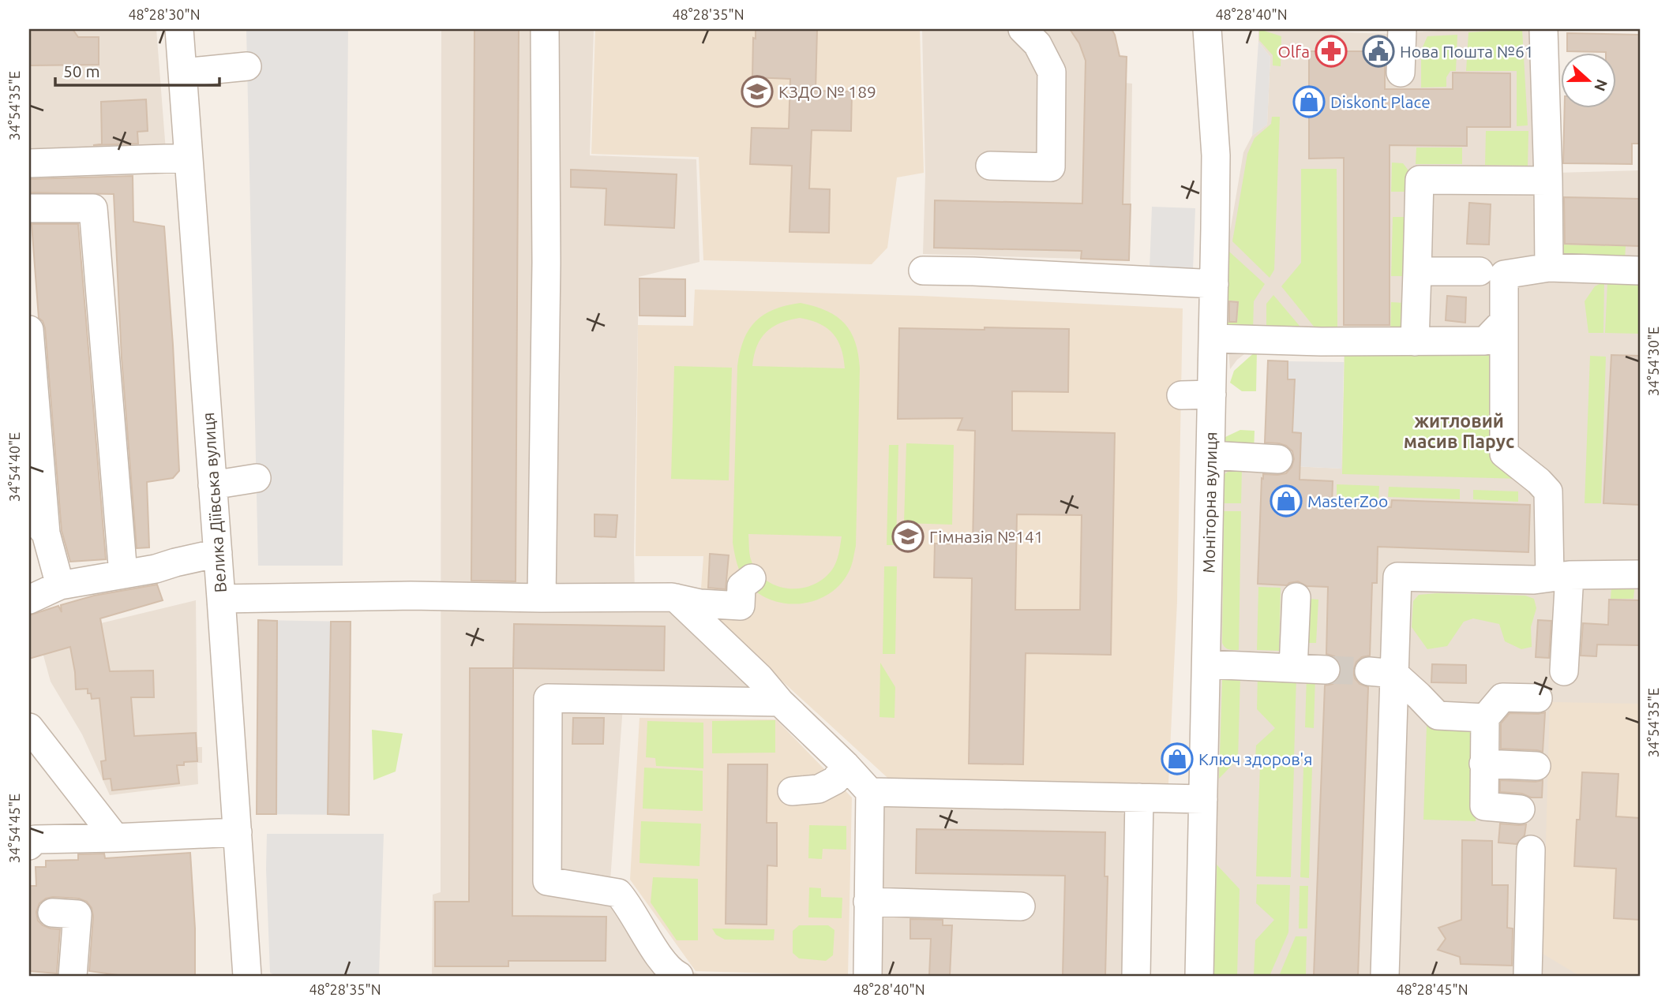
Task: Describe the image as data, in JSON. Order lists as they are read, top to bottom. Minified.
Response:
{"streets":{"street":["Велика Діївська вулиця","Моніторна вулиця"]},"districts":["житловий масив Парус"],"places":{"pharmacy":["Olfa"],"public building":["Нова Пошта №61"],"school or university":["КЗДО № 189","Гімназія №141"],"shop":["Diskont Place","MasterZoo","Ключ здоров'я"]},"scale_bar":"50 m","north":"right","coordinates":["48°28'30\"N","48°28'35\"N","48°28'40\"N","34°54'35\"E","34°54'30\"E","34°54'40\"E","34°54'45\"E","48°28'45\"N"]}
